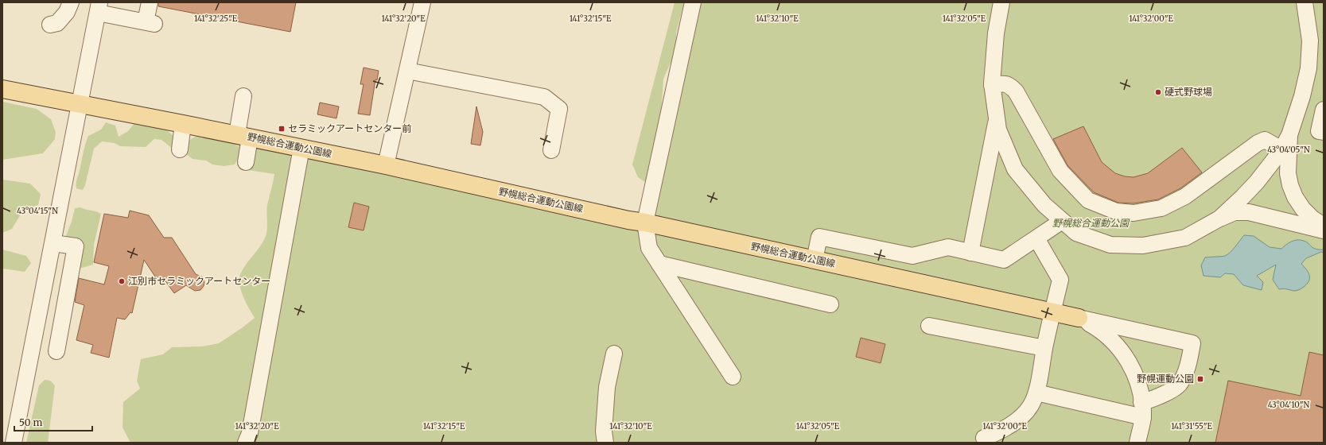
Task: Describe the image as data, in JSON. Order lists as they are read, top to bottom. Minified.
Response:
{"streets":{"main road":["野幌総合運動公園線"]},"parks":["野幌総合運動公園"],"places":{"other":["硬式野球場","江別市セラミックアートセンター"],"transit":["セラミックアートセンター前","野幌運動公園"]},"scale_bar":"50 m","coordinates":["141°32'25\"E","141°32'20\"E","141°32'15\"E","141°32'10\"E","141°32'05\"E","141°32'00\"E","43°04'05\"N","43°04'15\"N","43°04'10\"N","141°31'55\"E"]}
